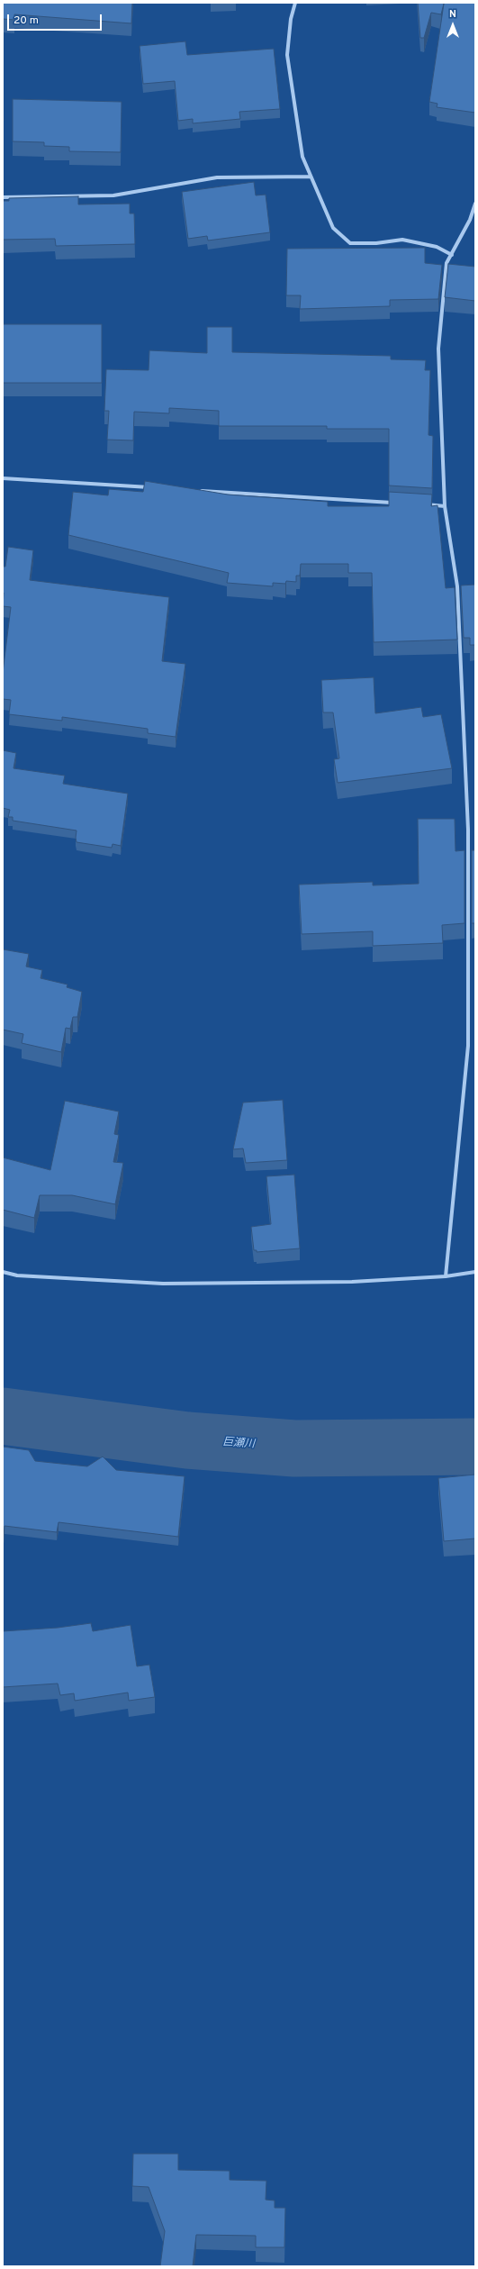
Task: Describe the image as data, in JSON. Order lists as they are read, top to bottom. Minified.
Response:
{"water":["巨瀬川"],"scale_bar":"20 m","north":"top"}
